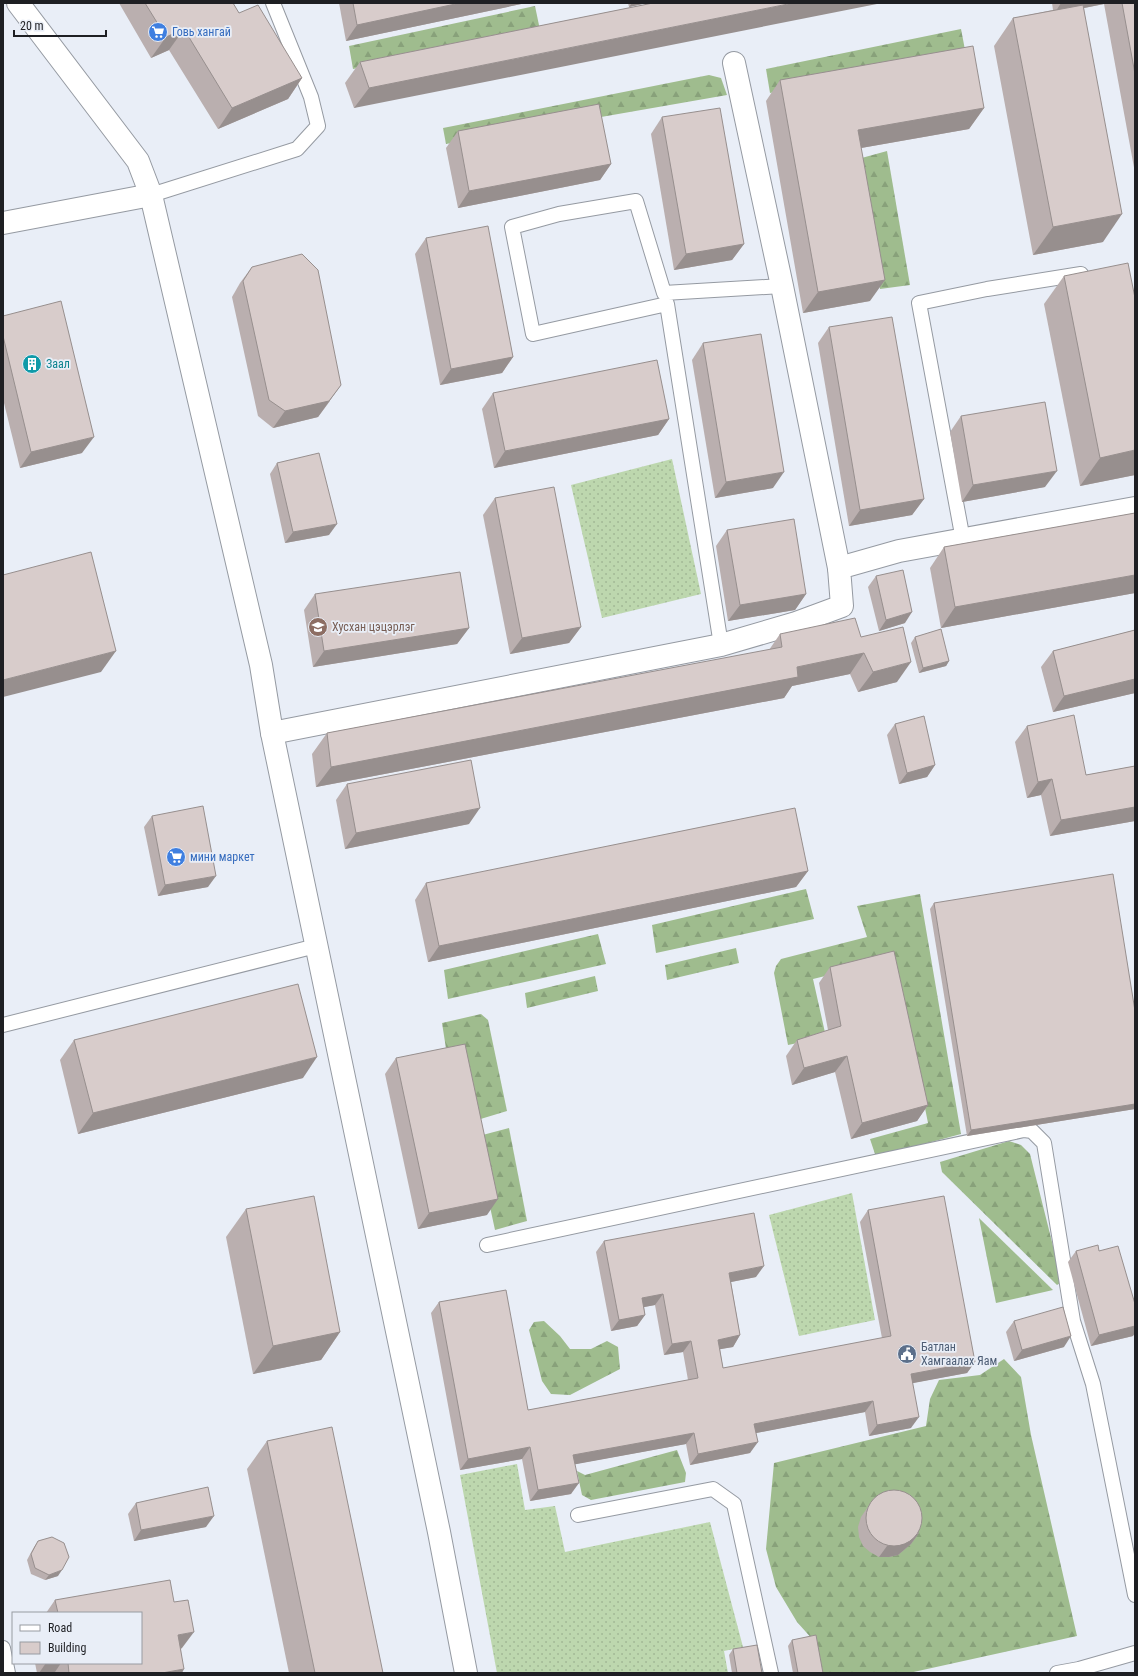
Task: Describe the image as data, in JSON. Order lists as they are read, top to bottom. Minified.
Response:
{"places":{"supermarket":["Говь хангай","мини маркет"],"building":["Заал"],"school or university":["Хусхан цэцэрлэг"],"public building":["Батлан Хамгаалах Яам"]},"legend":["Road","Building"],"scale_bar":"20 m"}
